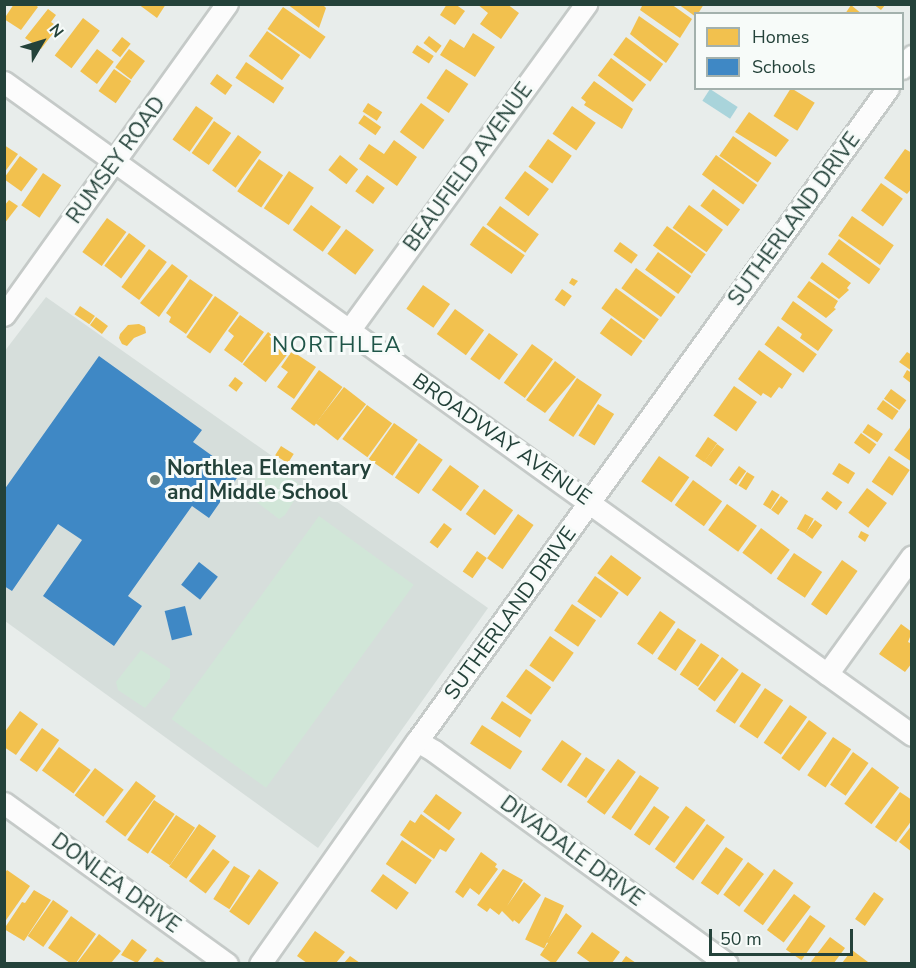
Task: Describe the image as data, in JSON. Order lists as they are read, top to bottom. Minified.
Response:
{"streets":{"street":["RUMSEY ROAD","BEAUFIELD AVENUE","SUTHERLAND DRIVE","BROADWAY AVENUE","DIVADALE DRIVE","DONLEA DRIVE"]},"crossings":[["RUMSEY ROAD","BROADWAY AVENUE"],["BEAUFIELD AVENUE","BROADWAY AVENUE"],["SUTHERLAND DRIVE","BROADWAY AVENUE"],["SUTHERLAND DRIVE","DIVADALE DRIVE"]],"districts":["NORTHLEA"],"places":["Northlea Elementary and Middle School"],"legend":["Homes","Schools"],"scale_bar":"50 m","north":"top right"}
